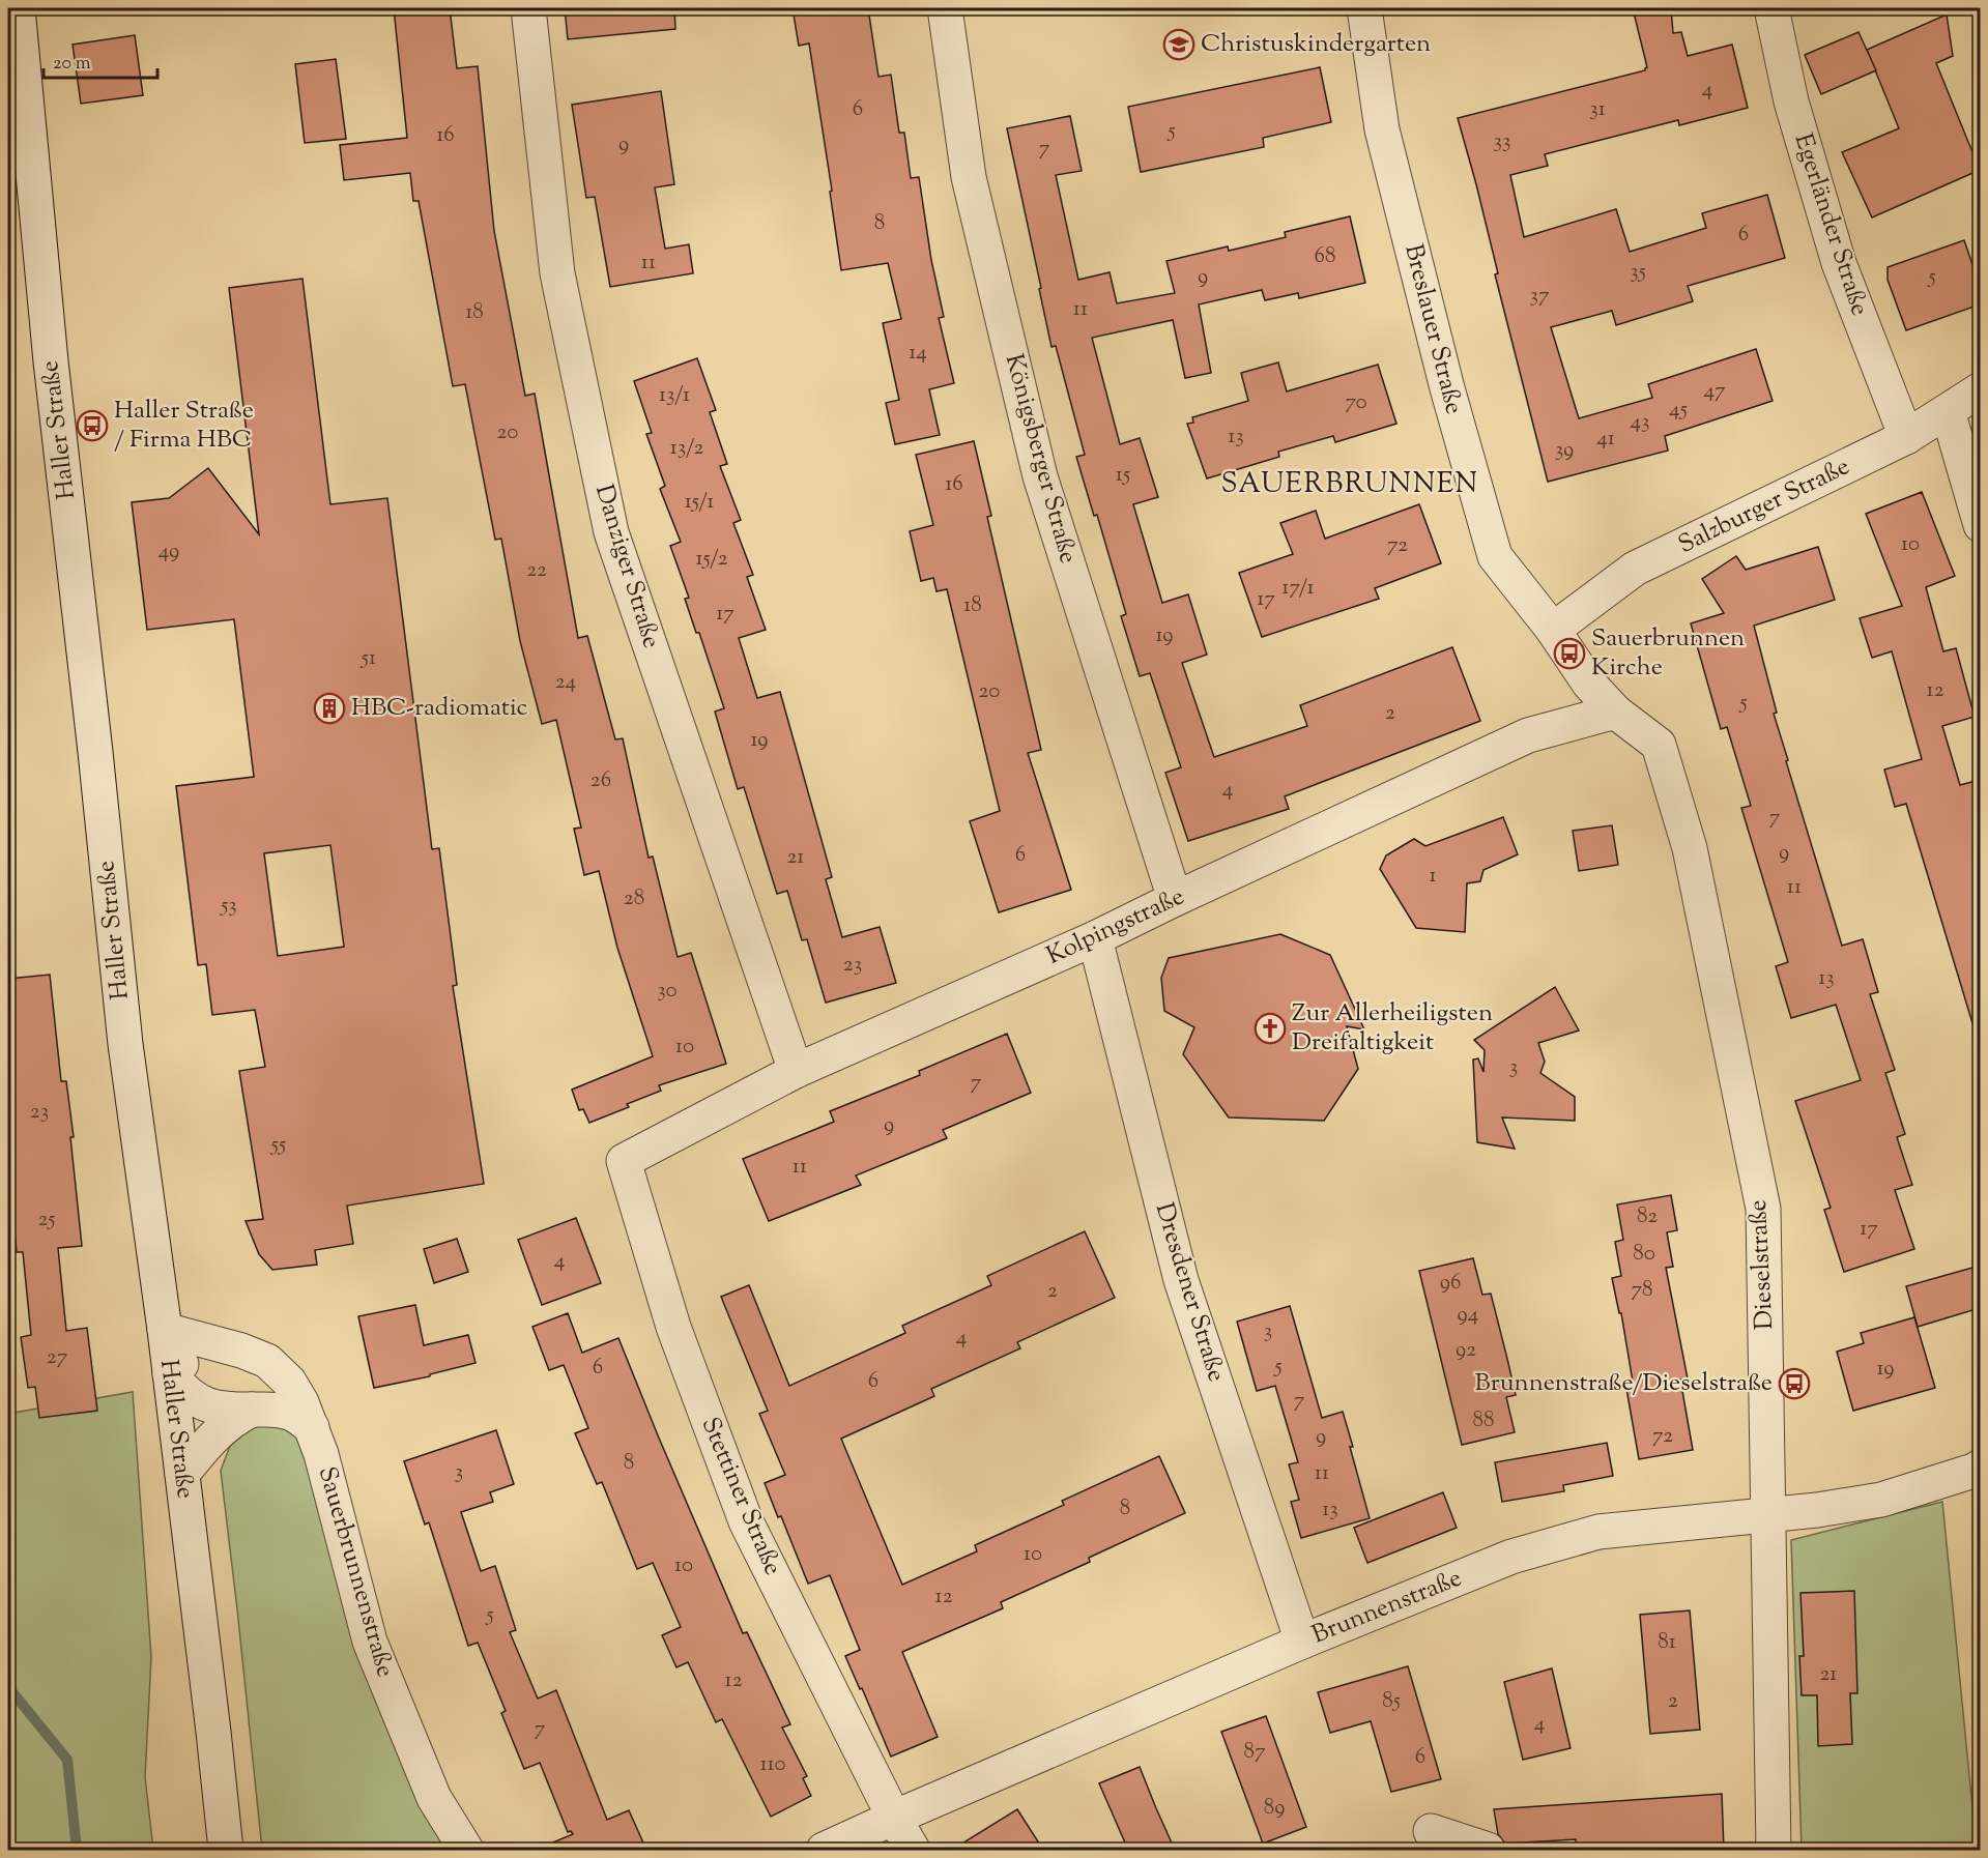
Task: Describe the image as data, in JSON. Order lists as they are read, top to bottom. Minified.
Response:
{"streets":{"street":["Egerländer Straße","Breslauer Straße","Haller Straße","Königsberger Straße","Salzburger Straße","Danziger Straße","Kolpingstraße","Dieselstraße","Dresdener Straße","Stettiner Straße","Sauerbrunnenstraße","Brunnenstraße"]},"crossings":[["Egerländer Straße","Salzburger Straße"],["Breslauer Straße","Salzburger Straße"],["Breslauer Straße","Kolpingstraße"],["Breslauer Straße","Dieselstraße"],["Haller Straße","Sauerbrunnenstraße"],["Königsberger Straße","Kolpingstraße"],["Danziger Straße","Kolpingstraße"],["Kolpingstraße","Dieselstraße"],["Kolpingstraße","Dresdener Straße"],["Kolpingstraße","Stettiner Straße"],["Dieselstraße","Brunnenstraße"],["Dresdener Straße","Brunnenstraße"],["Stettiner Straße","Brunnenstraße"]],"districts":["SAUERBRUNNEN"],"places":{"school or university":["Christuskindergarten"],"bus stop":["Haller Straße / Firma HBC","Sauerbrunnen Kirche","Brunnenstraße/Dieselstraße"],"building":["HBC-radiomatic"],"church":["Zur Allerheiligsten Dreifaltigkeit"]},"house_numbers":["4","6","31","5","16","33","9","7","8","6","68","11","35","9","5","37","11","18","14","47","13/1","70","45","43","20","13","41","13/2","39","15","16","15/1","10","72","49","15/2","22","17/1","17","18","17","19","51","24","12","20","5","2","19","26","4","7","9","6","21","1","11","28","53","23","13","30","10","3","7","23","9","55","11","82","25","17","80","4","96","78","2","94","3","4","92","27","5","6","19","6","7","88","72","9","8","3","11","8","13","10","10","12","5","81","21","12","85","2","4","7","87","6","110","89"],"scale_bar":"20 m"}
